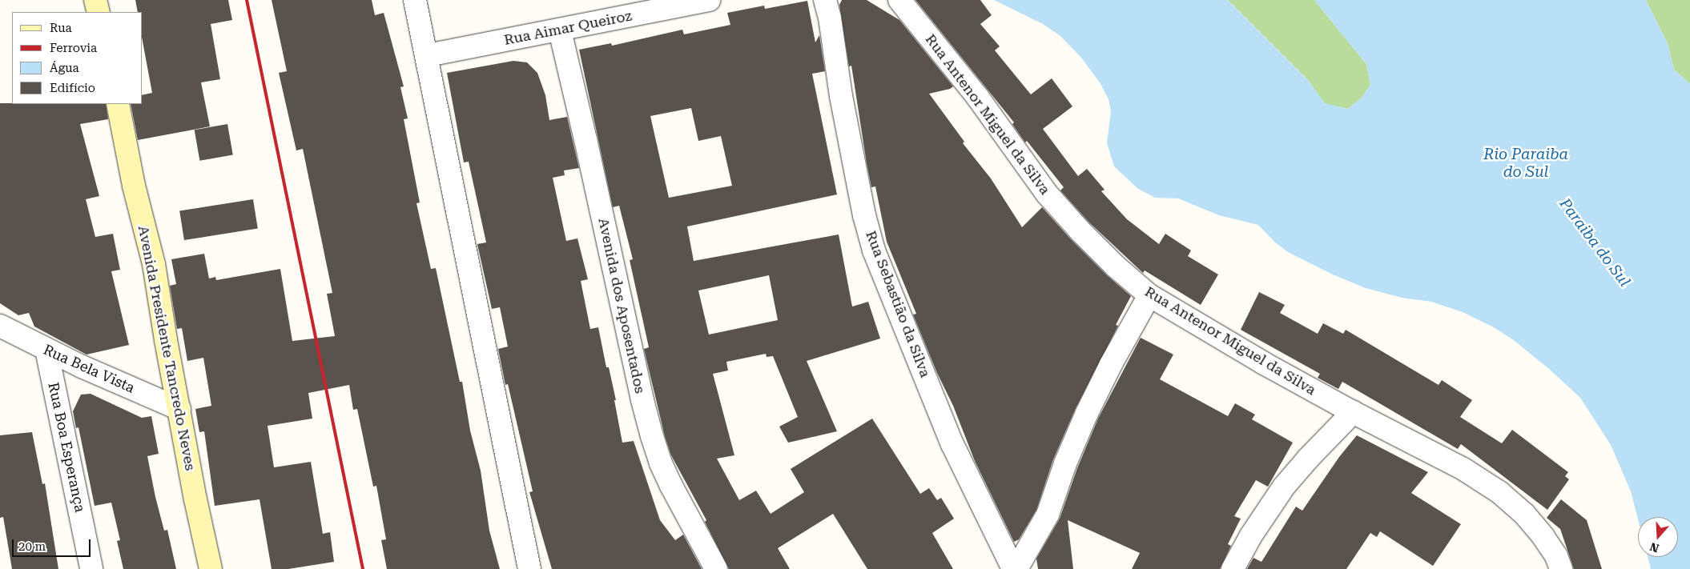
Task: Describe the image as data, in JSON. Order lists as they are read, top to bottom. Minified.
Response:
{"streets":{"street":["Rua Aimar Queiroz","Rua Antenor Miguel da Silva","Rua Sebastião da Silva","Avenida dos Aposentados","Avenida Presidente Tancredo Neves","Rua Bela Vista","Rua Boa Esperança"]},"crossings":[["Rua Aimar Queiroz","Avenida dos Aposentados"],["Avenida Presidente Tancredo Neves","Rua Bela Vista"],["Rua Bela Vista","Rua Boa Esperança"]],"water":["Rio Paraiba do Sul","Paraiba do Sul"],"legend":["Rua","Ferrovia","Água","Edifício"],"scale_bar":"20 m","north":"bottom"}
